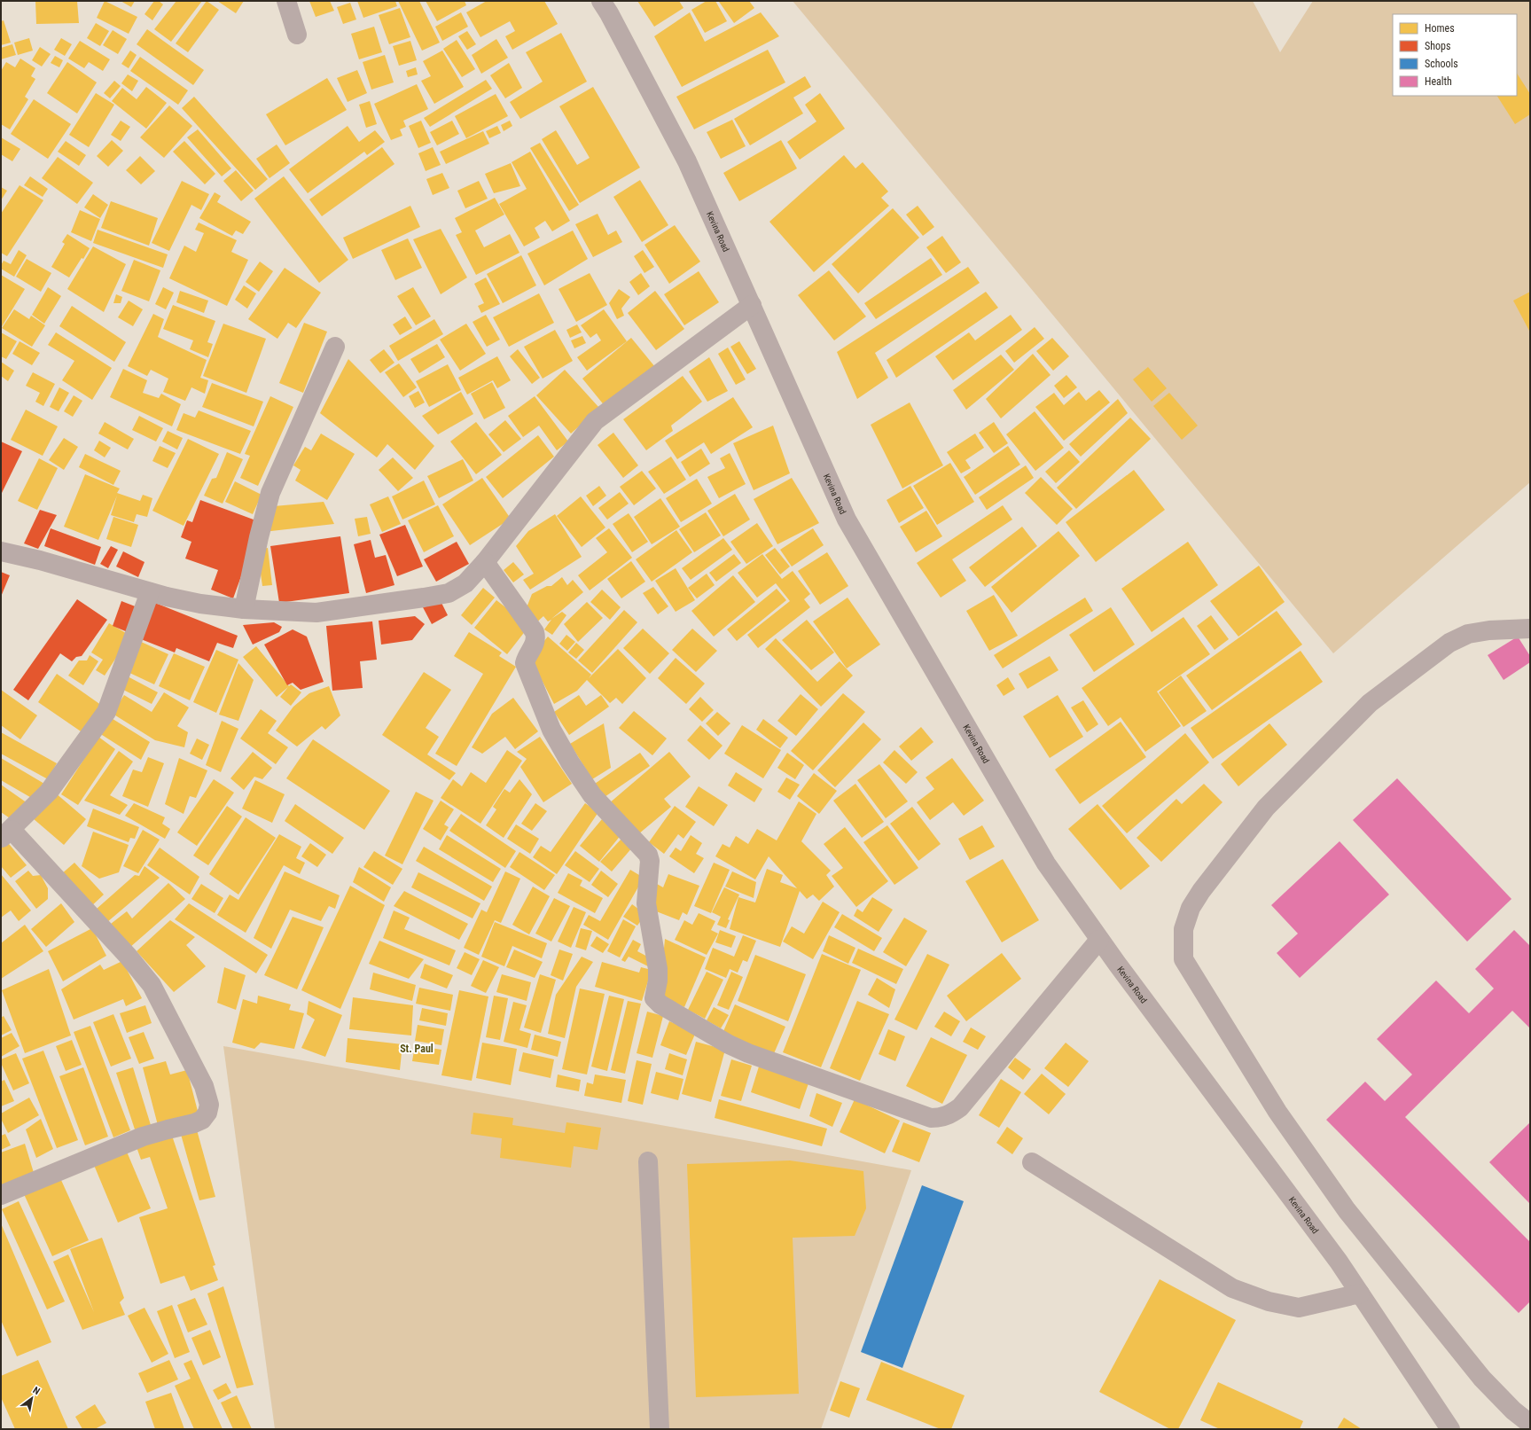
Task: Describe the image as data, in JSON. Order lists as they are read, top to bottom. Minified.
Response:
{"streets":{"street":["Kevina Road"]},"districts":["St. Paul"],"legend":["Homes","Shops","Schools","Health"],"north":"top right"}
